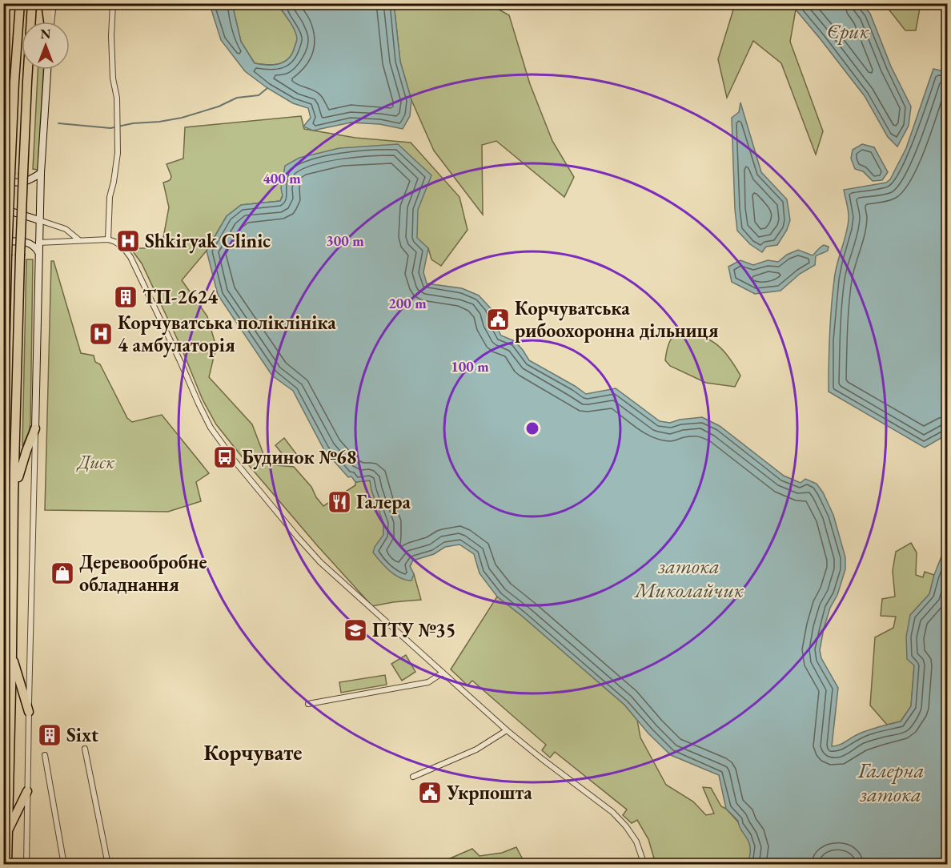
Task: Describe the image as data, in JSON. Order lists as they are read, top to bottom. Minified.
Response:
{"districts":["Корчувате"],"water":["Єрик","затока Миколайчик","Галерна затока"],"parks":["Диск"],"places":{"hospital":["Shkiryak Clinic","Корчуватська поліклініка 4 амбулаторія"],"building":["ТП-2624","Sixt"],"public building":["Корчуватська рибоохоронна дільниця","Укрпошта"],"bus stop":["Будинок №68"],"restaurant":["Галера"],"shop":["Деревообробне обладнання"],"school or university":["ПТУ №35"]},"north":"top","rings":["400 m","300 m","200 m","100 m"]}
